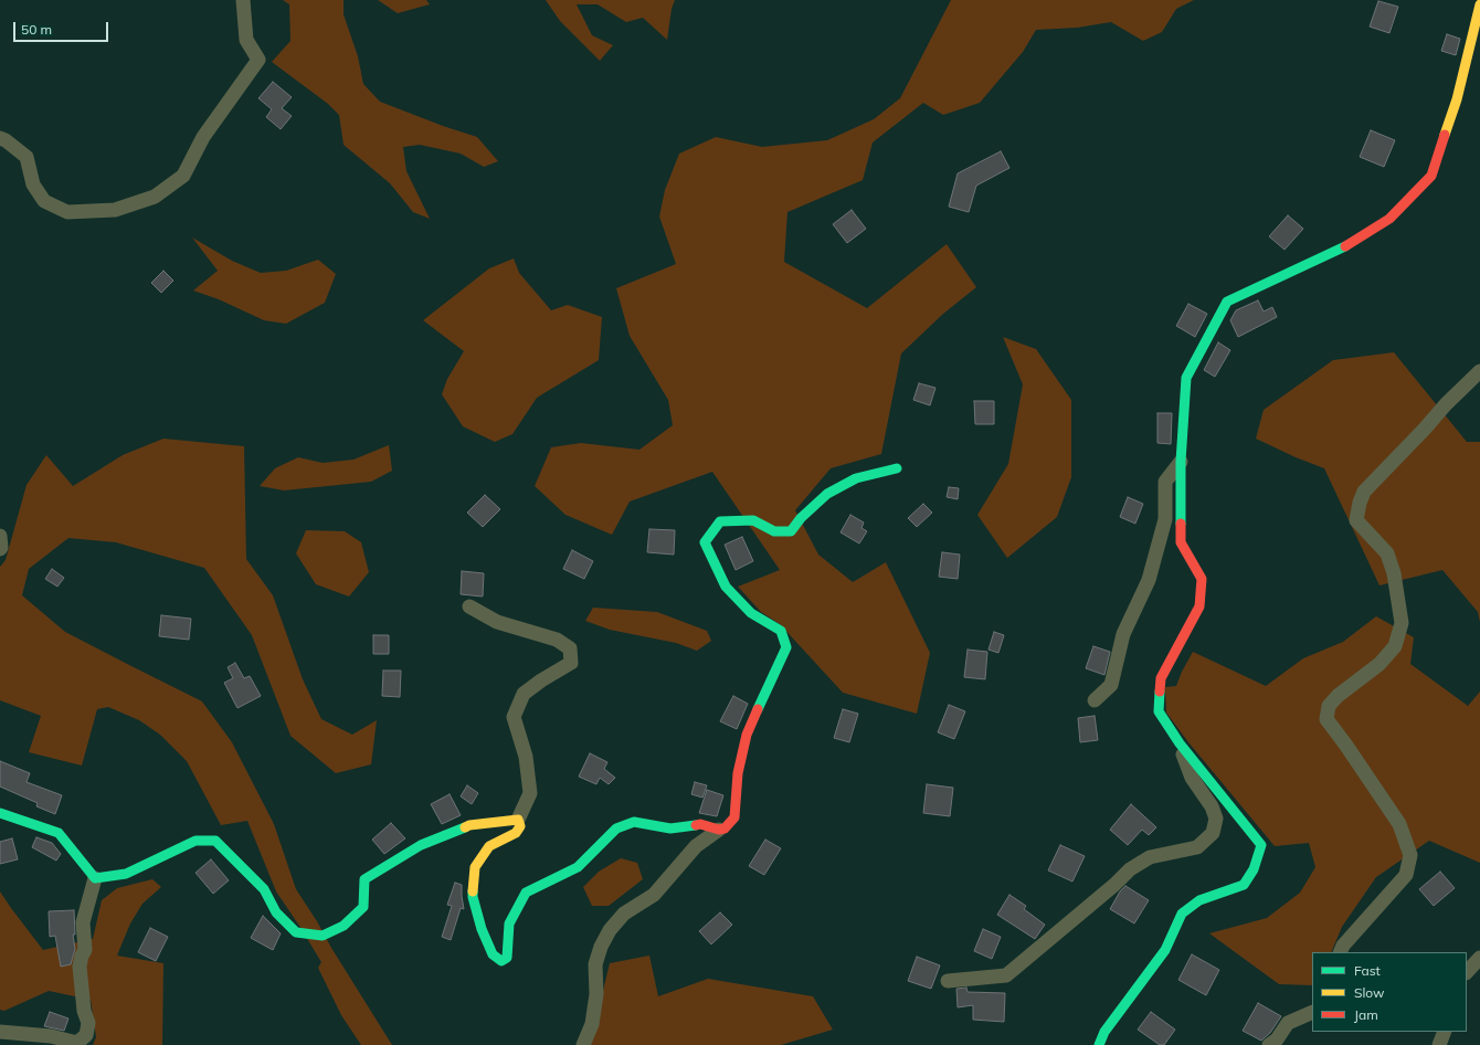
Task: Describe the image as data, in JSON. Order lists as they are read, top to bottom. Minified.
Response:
{"legend":["Fast","Slow","Jam"],"scale_bar":"50 m"}
